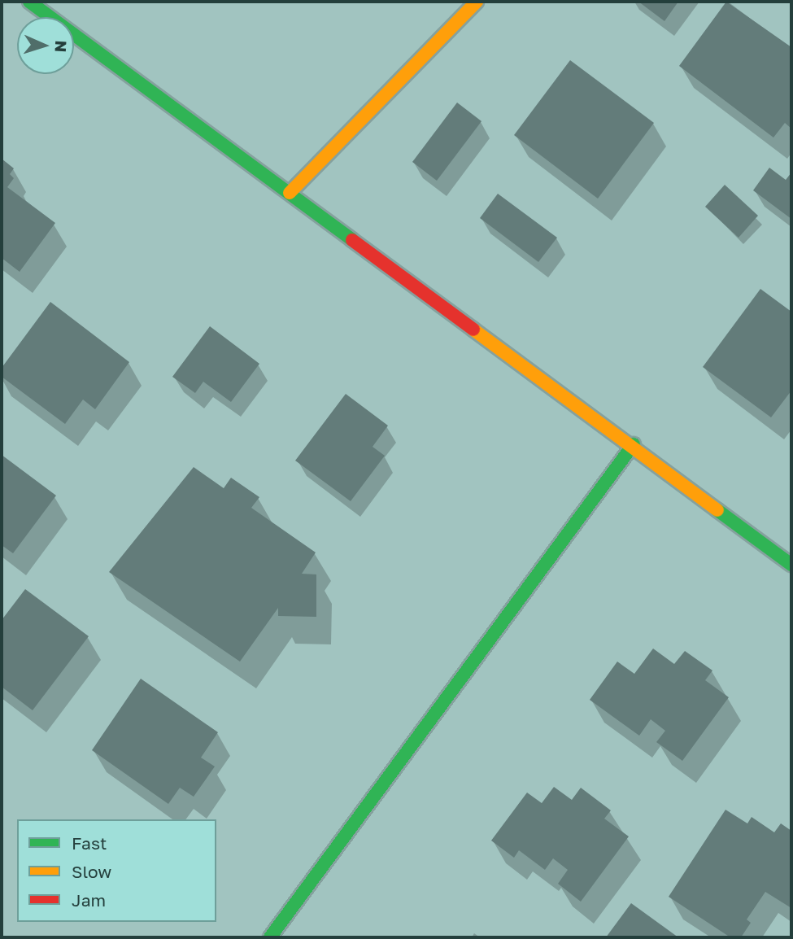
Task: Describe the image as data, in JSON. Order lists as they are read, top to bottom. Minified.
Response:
{"legend":["Fast","Slow","Jam"],"north":"right"}
